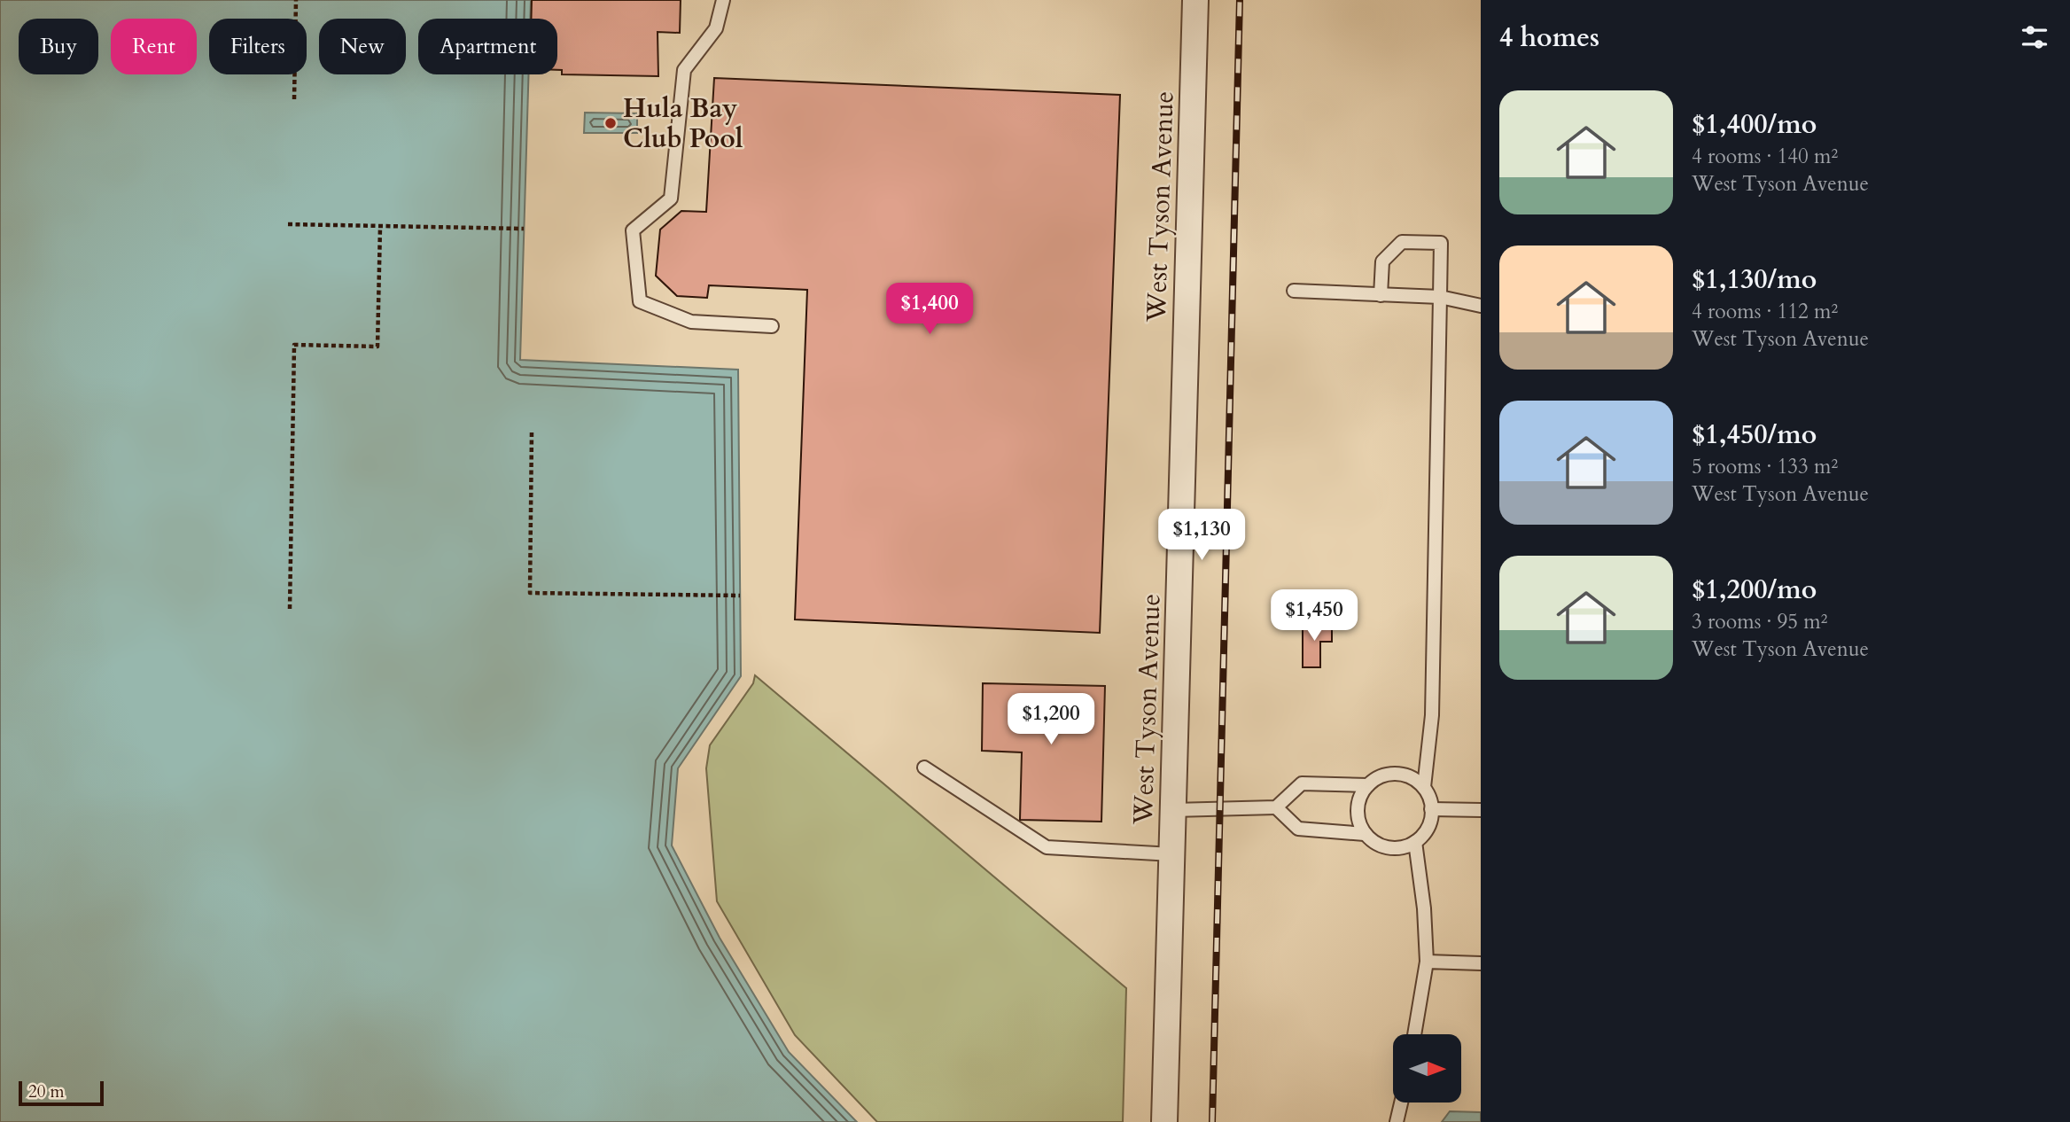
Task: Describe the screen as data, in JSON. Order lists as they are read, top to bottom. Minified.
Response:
{"streets":{"street":["West Tyson Avenue"]},"places":["Hula Bay Club Pool"],"scale_bar":"20 m","north":"right","page":{"heading":"4 homes","chip":["Buy","Rent","Filters","New","Apartment"],"list":[{"name":"$1,400/mo","note":"4 rooms · 140 m² · West Tyson Avenue"},{"name":"$1,130/mo","note":"4 rooms · 112 m² · West Tyson Avenue"},{"name":"$1,450/mo","note":"5 rooms · 133 m² · West Tyson Avenue"},{"name":"$1,200/mo","note":"3 rooms · 95 m² · West Tyson Avenue"}],"price":["$1,400","$1,130","$1,450","$1,200"],"scale":"20 m"}}
